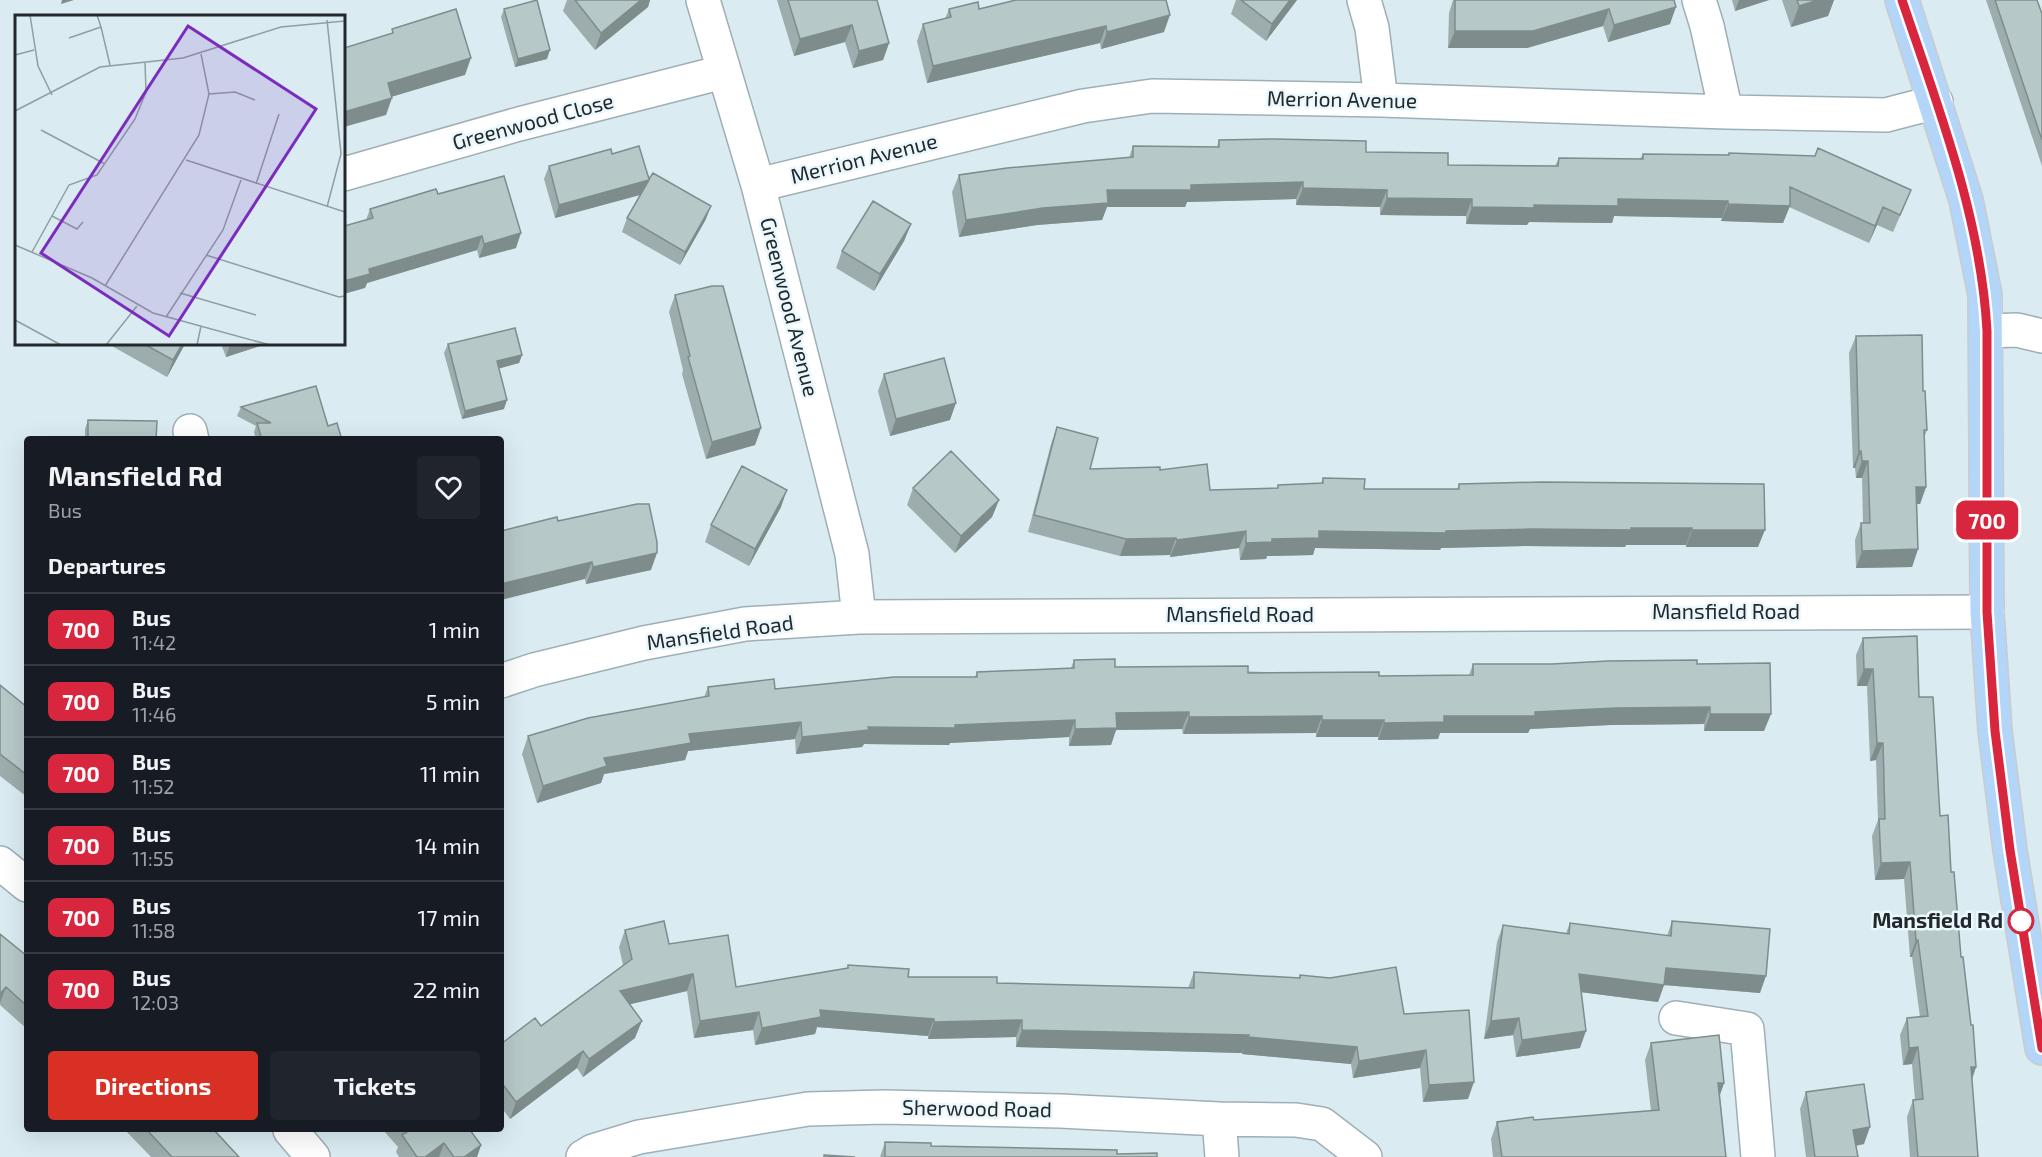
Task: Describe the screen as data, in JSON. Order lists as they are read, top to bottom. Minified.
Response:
{"streets":{"street":["Merrion Avenue","Greenwood Close","Greenwood Avenue","Mansfield Road","Sherwood Road"]},"crossings":[["Merrion Avenue","Greenwood Avenue"],["Greenwood Close","Greenwood Avenue"],["Greenwood Avenue","Mansfield Road"]],"places":["Mansfield Rd"],"lines":["bus line 700"],"page":{"on_map":"700","heading":[["Mansfield Rd","Bus"],"Departures"],"list":[{"mark":"700","name":"Bus","note":"11:42","value":"1 min"},{"mark":"700","name":"Bus","note":"11:46","value":"5 min"},{"mark":"700","name":"Bus","note":"11:52","value":"11 min"},{"mark":"700","name":"Bus","note":"11:55","value":"14 min"},{"mark":"700","name":"Bus","note":"11:58","value":"17 min"},{"mark":"700","name":"Bus","note":"12:03","value":"22 min"}],"buttons":["Directions","Tickets"]}}
